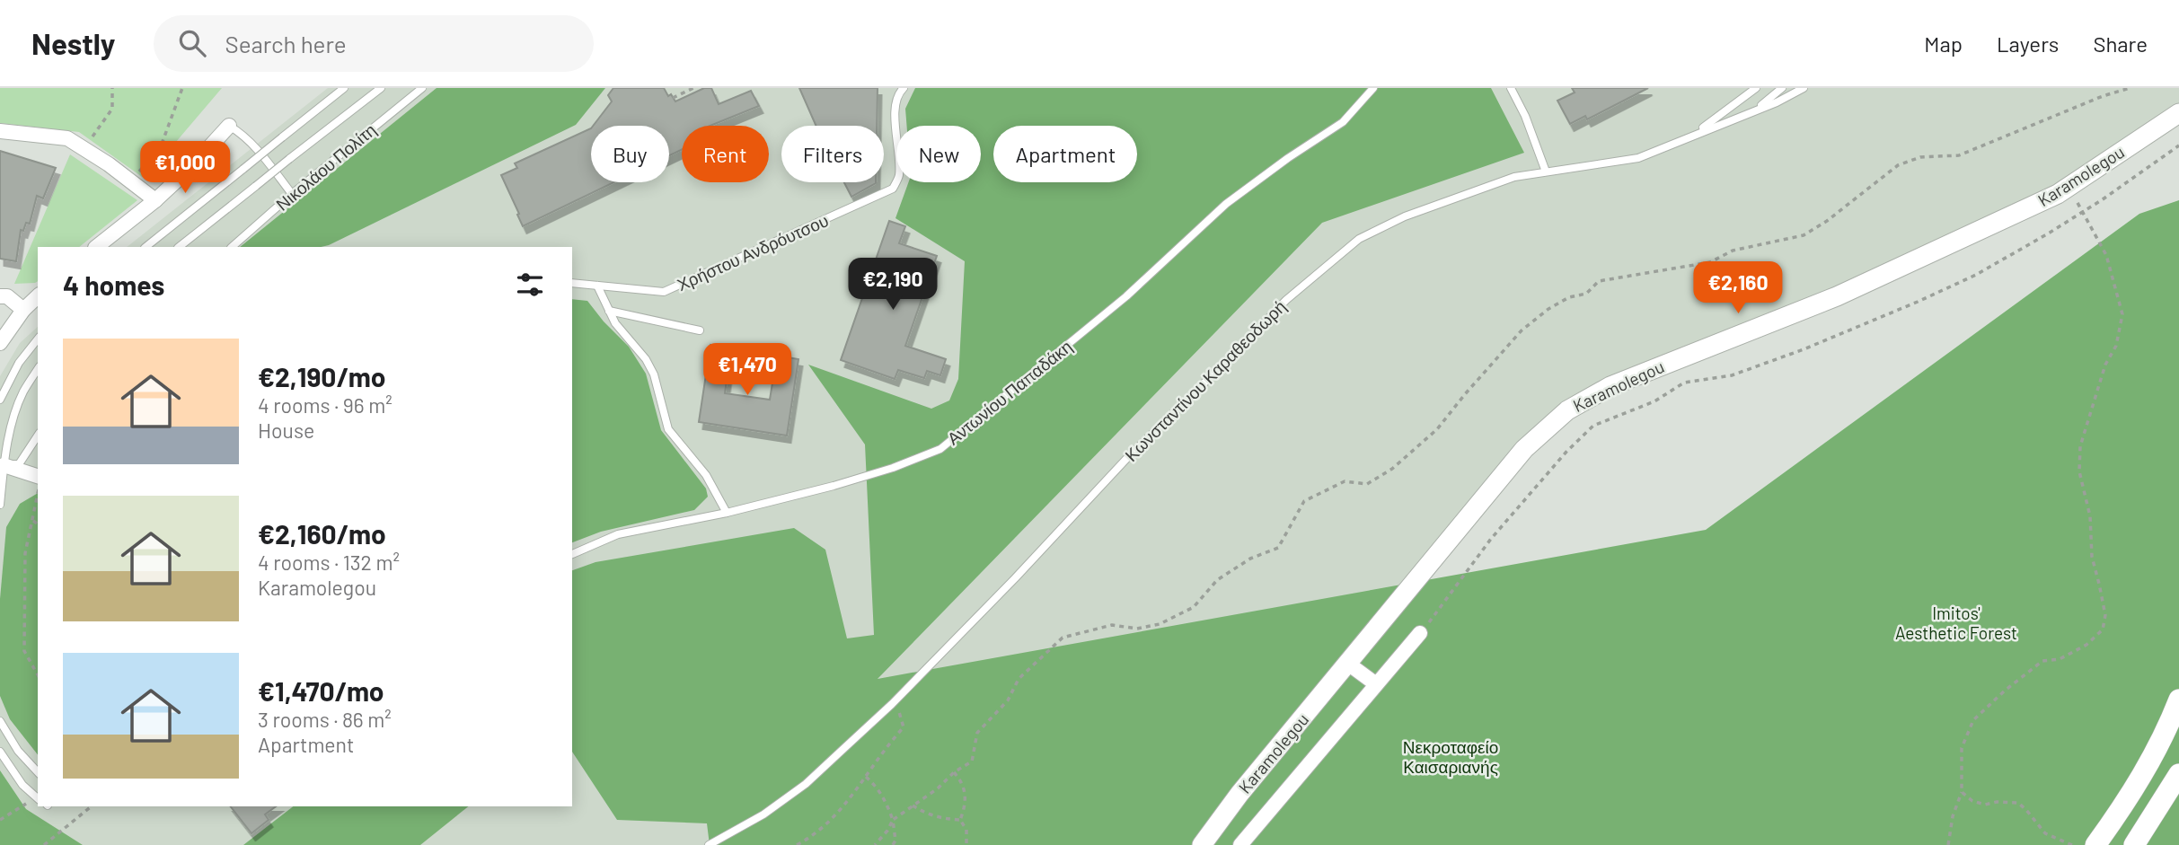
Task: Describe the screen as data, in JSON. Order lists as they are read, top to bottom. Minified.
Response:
{"streets":{"main road":["Karamolegou"],"lane":["Νικολάου Πολίτη","Χρήστου Ανδρόυτσου","Κωνσταντίνου Καραθεοδωρή","Αντωνίου Παπαδάκη"]},"parks":["Imitos' Aesthetic Forest","Νεκροταφείο Καισαριανής"],"page":{"header":"Nestly","search":"Search here","nav":["Map","Layers","Share"],"chip":["Buy","Rent","Filters","New","Apartment"],"price":["€1,000","€2,190","€2,160","€1,470"],"heading":"4 homes","list":[{"name":"€2,190/mo","note":"4 rooms · 96 m² · House"},{"name":"€2,160/mo","note":"4 rooms · 132 m² · Karamolegou"},{"name":"€1,470/mo","note":"3 rooms · 86 m² · Apartment"}]}}
